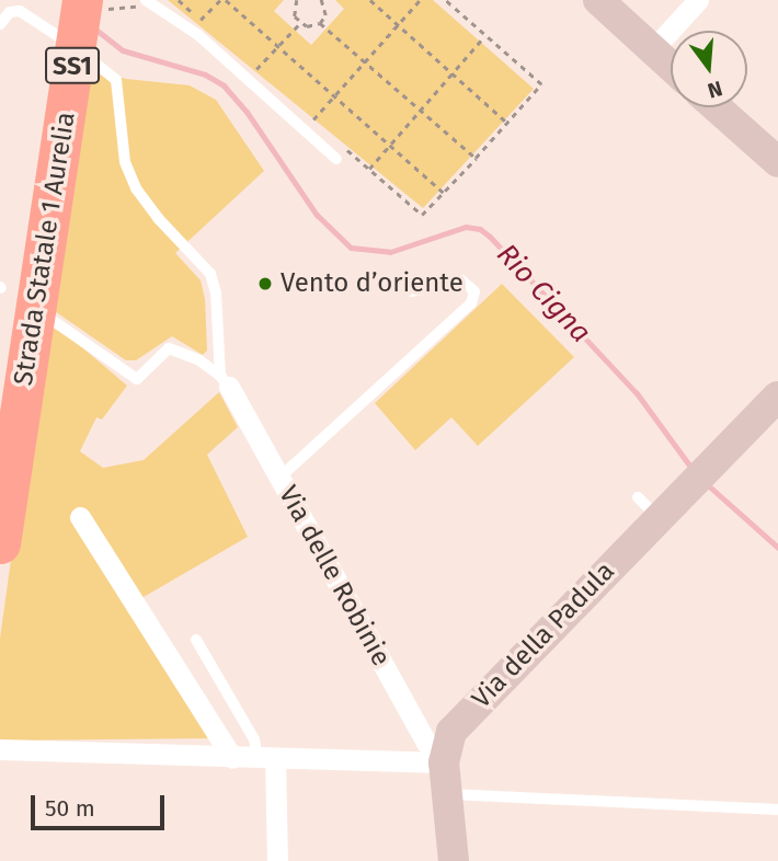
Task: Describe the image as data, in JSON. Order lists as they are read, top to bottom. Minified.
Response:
{"streets":{"highway":["SS1","Strada Statale 1 Aurelia"],"street":["Via delle Robinie","Via della Padula"]},"crossings":[["Via delle Robinie","Via della Padula"]],"water":["Rio Cigna"],"places":["Vento d’oriente"],"scale_bar":"50 m","north":"bottom"}
